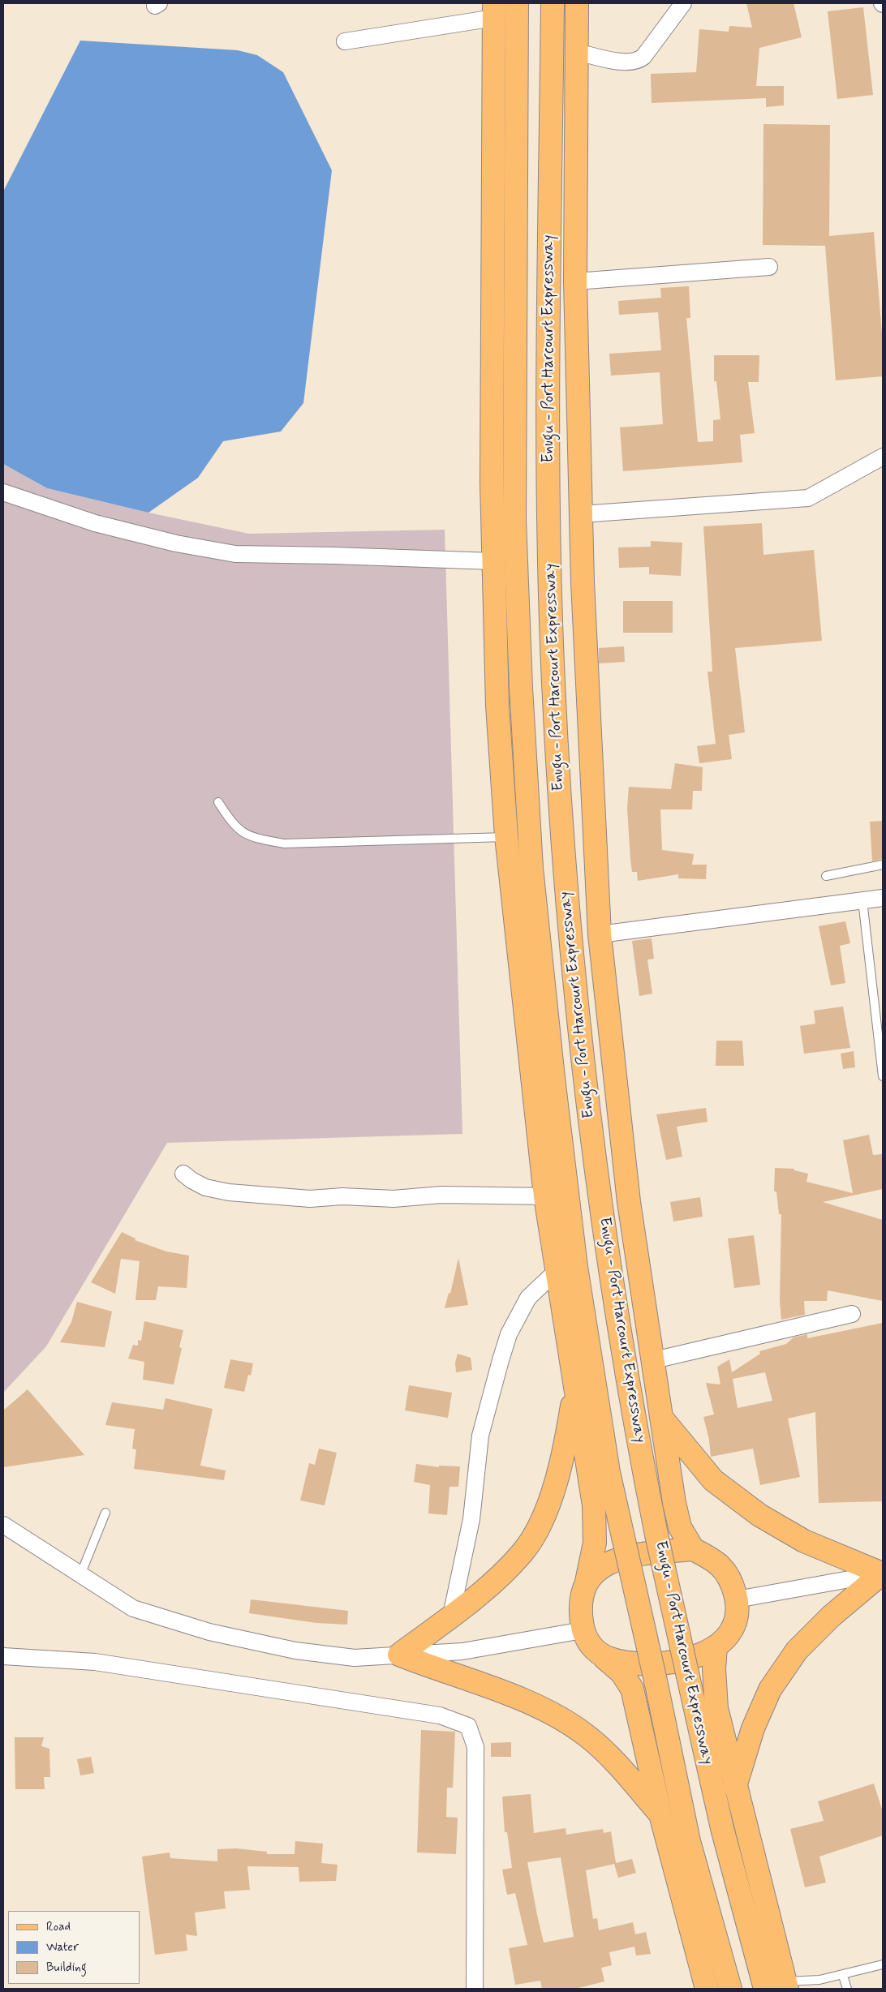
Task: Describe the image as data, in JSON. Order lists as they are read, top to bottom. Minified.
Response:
{"streets":{"main road":["Enugu - Port Harcourt Expressway"]},"legend":["Road","Water","Building"]}
